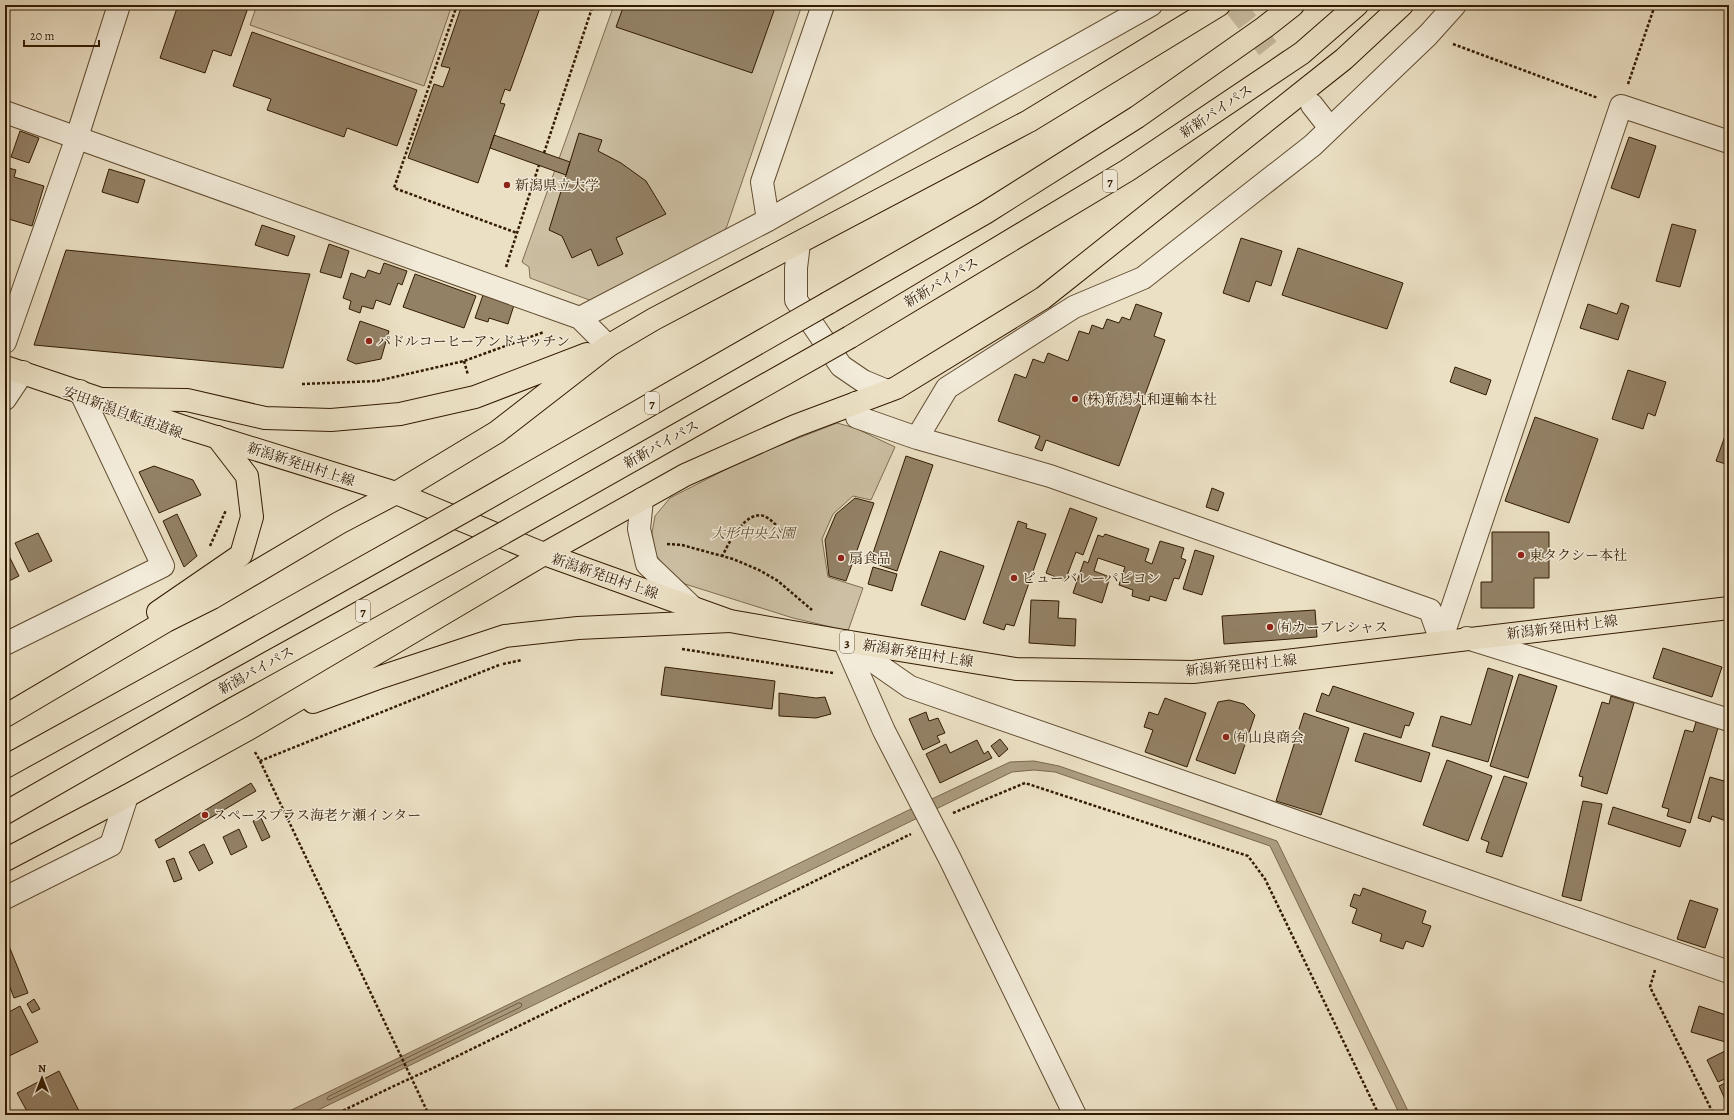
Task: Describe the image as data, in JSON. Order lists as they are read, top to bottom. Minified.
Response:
{"streets":{"main road":["新新バイパス","7","新潟新発田村上線","3","新潟バイパス"]},"crossings":[["新新バイパス","新潟バイパス"]],"parks":["大形中央公園"],"places":["新潟県立大学","パドルコーヒーアンドキッチン","(株)新潟丸和運輸本社","東タクシー本社","扇食品","ビューバレーパピヨン","㈲カープレシャス","㈲山良商会","スペースプラス海老ケ瀬インター"],"scale_bar":"20 m","north":"top"}
